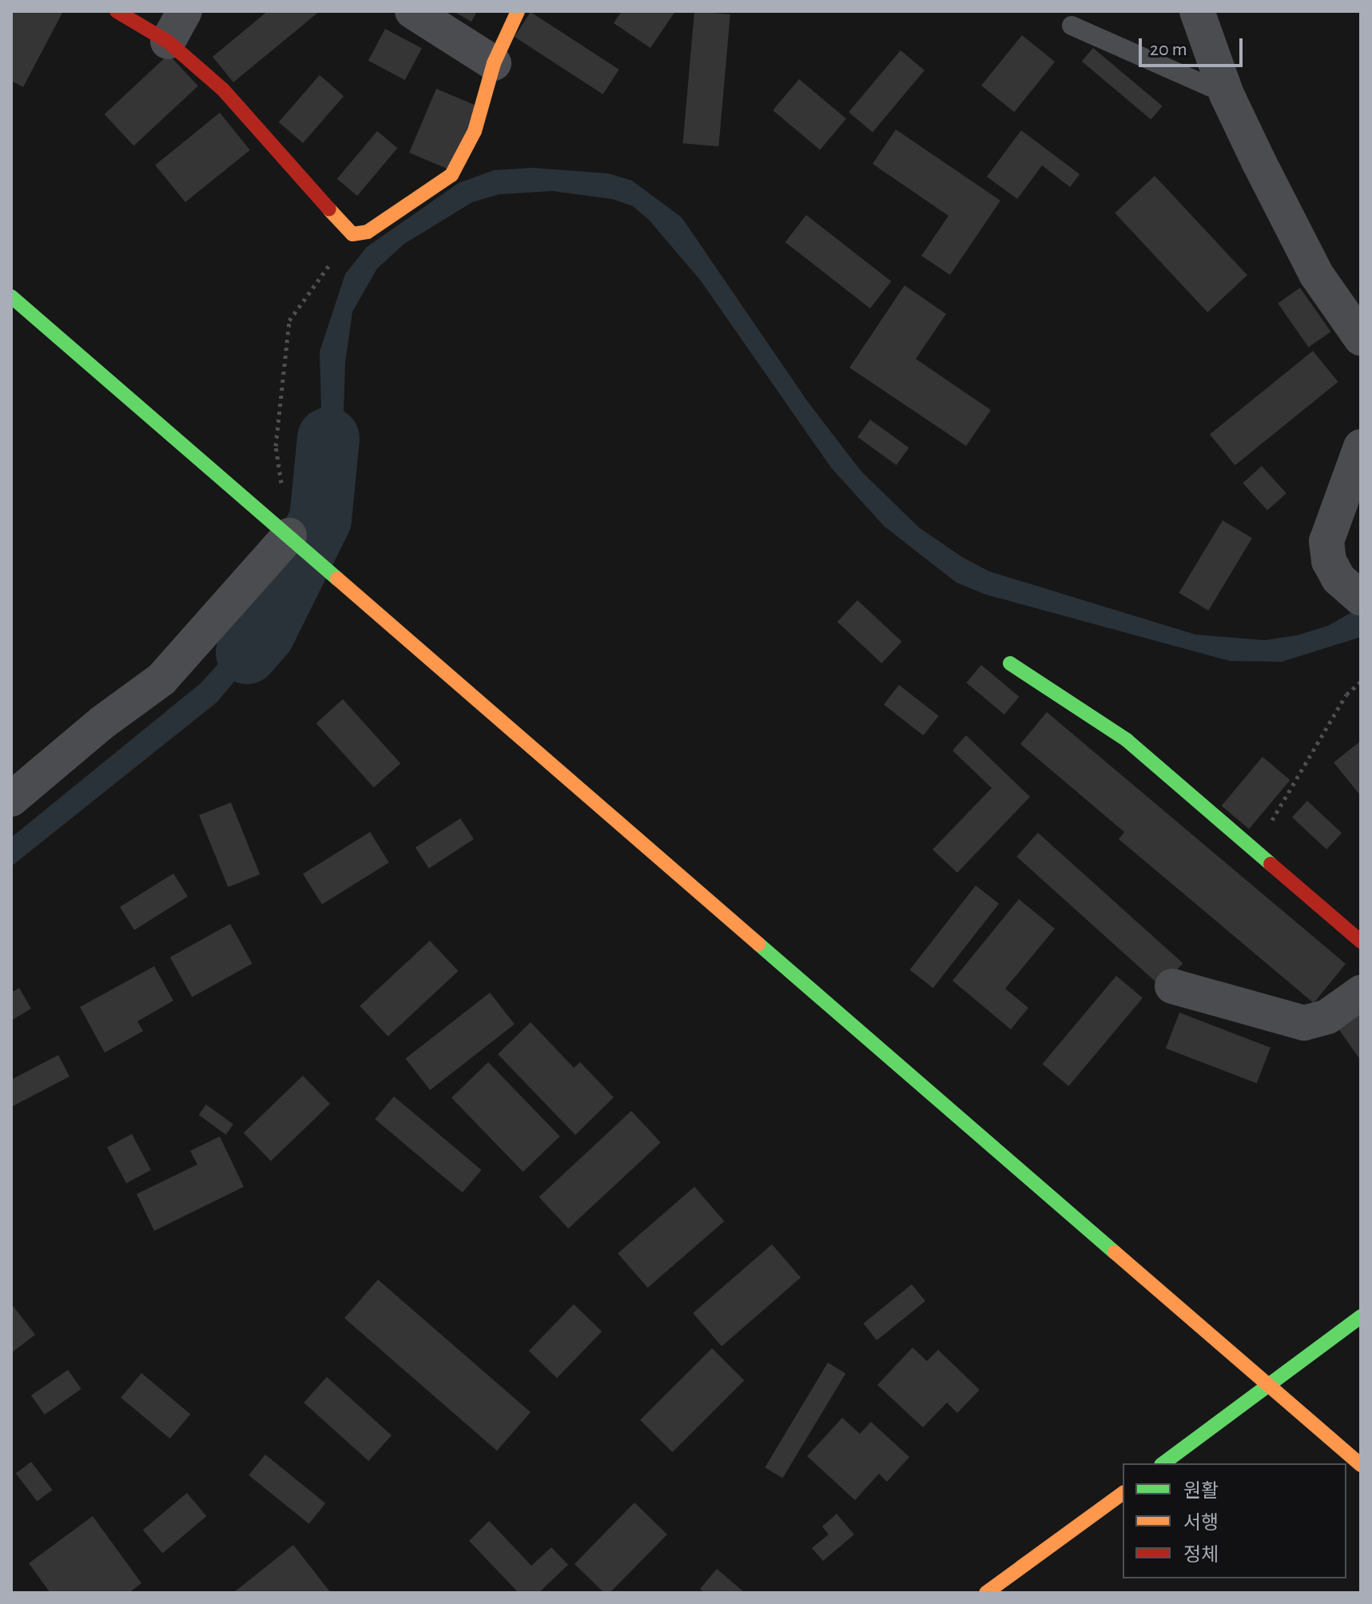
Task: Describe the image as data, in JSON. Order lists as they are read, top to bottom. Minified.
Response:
{"legend":["원활","서행","정체"],"scale_bar":"20 m"}
